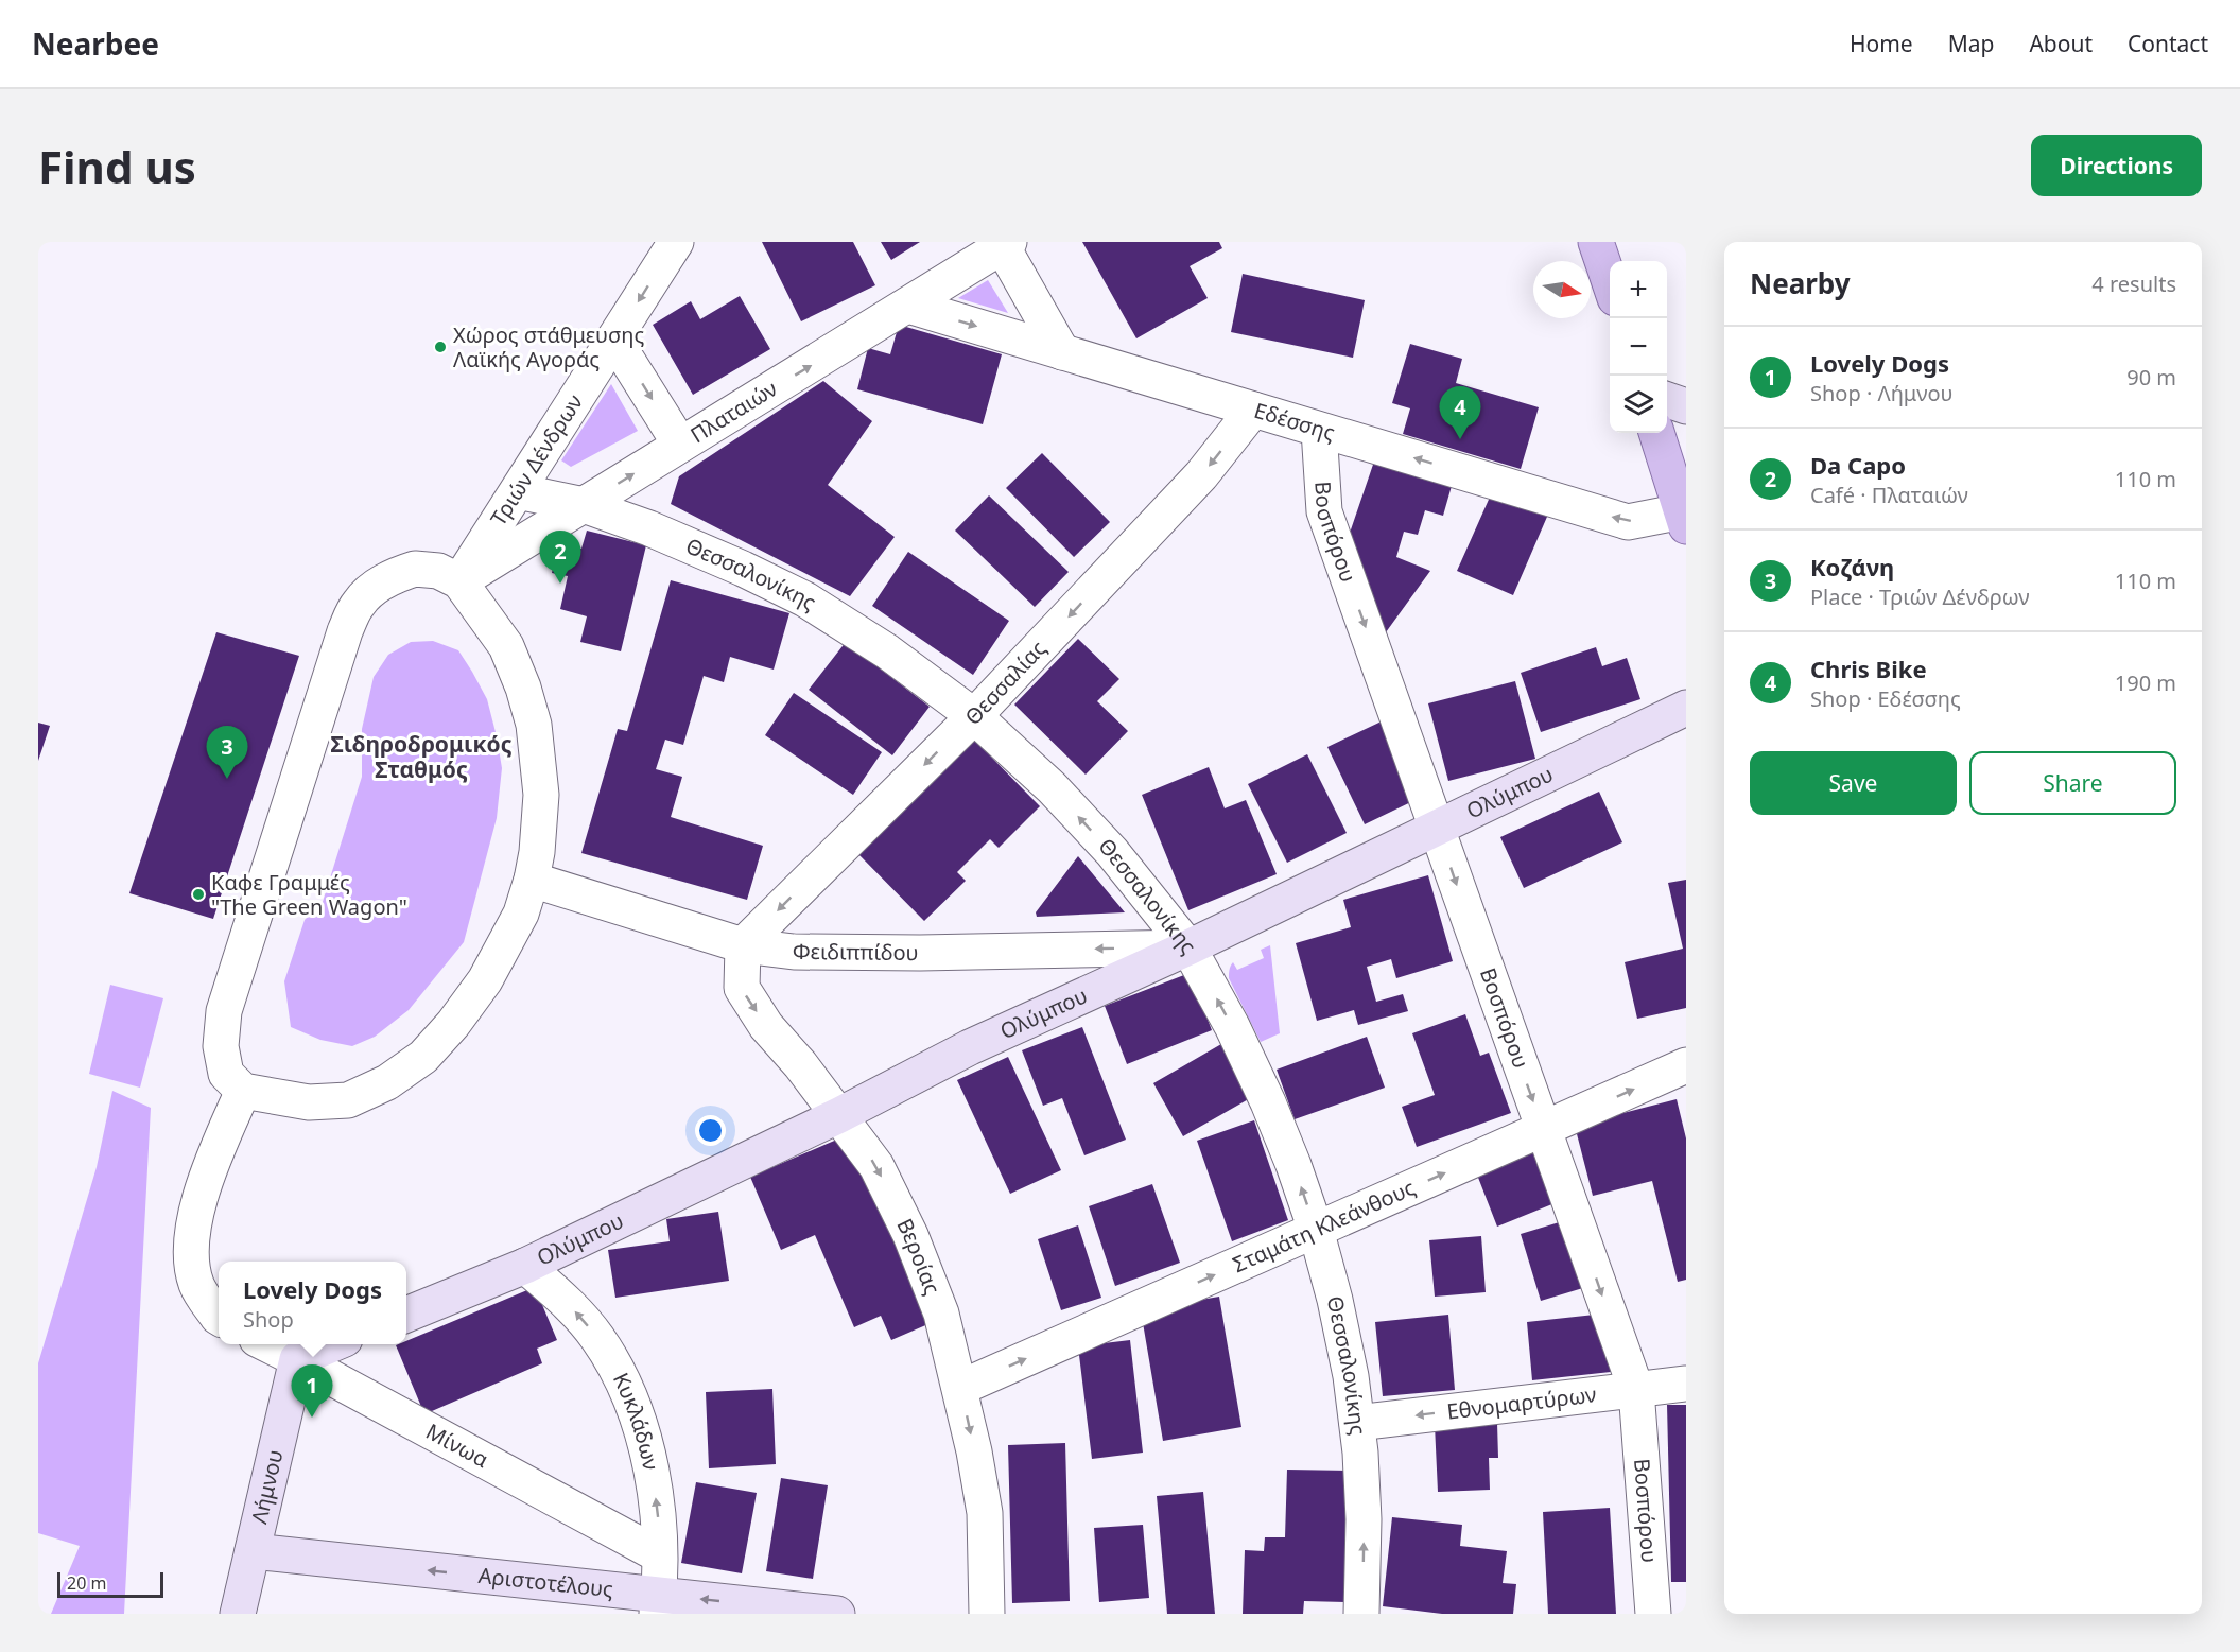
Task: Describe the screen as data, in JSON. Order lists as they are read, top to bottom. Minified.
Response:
{"streets":{"street":["Πλαταιών","Εδέσσης","Τριών Δένδρων","Βοσπόρου","Θεσσαλονίκης","Θεσσαλίας","Ολύμπου","Φειδιππίδου","Σταμάτη Κλεάνθους","Βεροίας","Εθνομαρτύρων","Κυκλάδων","Μίνωα","Λήμνου","Αριστοτέλους"]},"crossings":[["Πλαταιών","Εδέσσης"],["Πλαταιών","Τριών Δένδρων"],["Πλαταιών","Θεσσαλονίκης"],["Εδέσσης","Βοσπόρου"],["Εδέσσης","Θεσσαλίας"],["Τριών Δένδρων","Θεσσαλονίκης"],["Βοσπόρου","Ολύμπου"],["Βοσπόρου","Σταμάτη Κλεάνθους"],["Βοσπόρου","Εθνομαρτύρων"],["Θεσσαλονίκης","Θεσσαλίας"],["Θεσσαλονίκης","Ολύμπου"],["Θεσσαλονίκης","Φειδιππίδου"],["Θεσσαλονίκης","Σταμάτη Κλεάνθους"],["Θεσσαλονίκης","Εθνομαρτύρων"],["Θεσσαλίας","Φειδιππίδου"],["Θεσσαλίας","Βεροίας"],["Ολύμπου","Φειδιππίδου"],["Ολύμπου","Βεροίας"],["Ολύμπου","Κυκλάδων"],["Φειδιππίδου","Βεροίας"],["Σταμάτη Κλεάνθους","Βεροίας"],["Κυκλάδων","Μίνωα"],["Κυκλάδων","Αριστοτέλους"],["Μίνωα","Λήμνου"],["Λήμνου","Αριστοτέλους"]],"one_way":["Πλαταιών","Βοσπόρου","Θεσσαλονίκης","Θεσσαλίας","Φειδιππίδου","Σταμάτη Κλεάνθους","Βεροίας","Εθνομαρτύρων","Κυκλάδων","Αριστοτέλους"],"districts":["Σιδηροδρομικός Σταθμός"],"places":["Χώρος στάθμευσης Λαϊκής Αγοράς","Καφε Γραμμές \"The Green Wagon\""],"scale_bar":"20 m","north":"right","page":{"header":"Nearbee","nav":["Home","Map","About","Contact"],"buttons":["Directions",["Save","Share"]],"title":"Find us","heading":["Nearby","4 results"],"map_buttons":["+","−"],"list":[{"mark":"1","name":"Lovely Dogs","note":"Shop · Λήμνου","value":"90 m"},{"mark":"2","name":"Da Capo","note":"Café · Πλαταιών","value":"110 m"},{"mark":"3","name":"Κοζάνη","note":"Place · Τριών Δένδρων","value":"110 m"},{"mark":"4","name":"Chris Bike","note":"Shop · Εδέσσης","value":"190 m"}],"pins":["4","2","3","1"],"popup":["Lovely Dogs","Shop"],"scale":"20 m"}}
